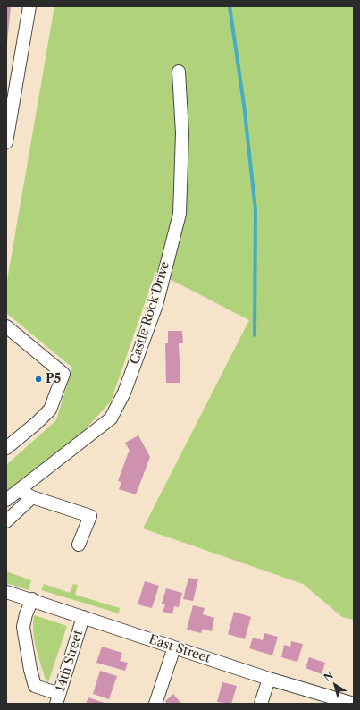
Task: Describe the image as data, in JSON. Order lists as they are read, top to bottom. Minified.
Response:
{"streets":{"street":["Castle Rock Drive","East Street","14th Street"]},"crossings":[["East Street","14th Street"]],"places":["P5"],"north":"top left"}
